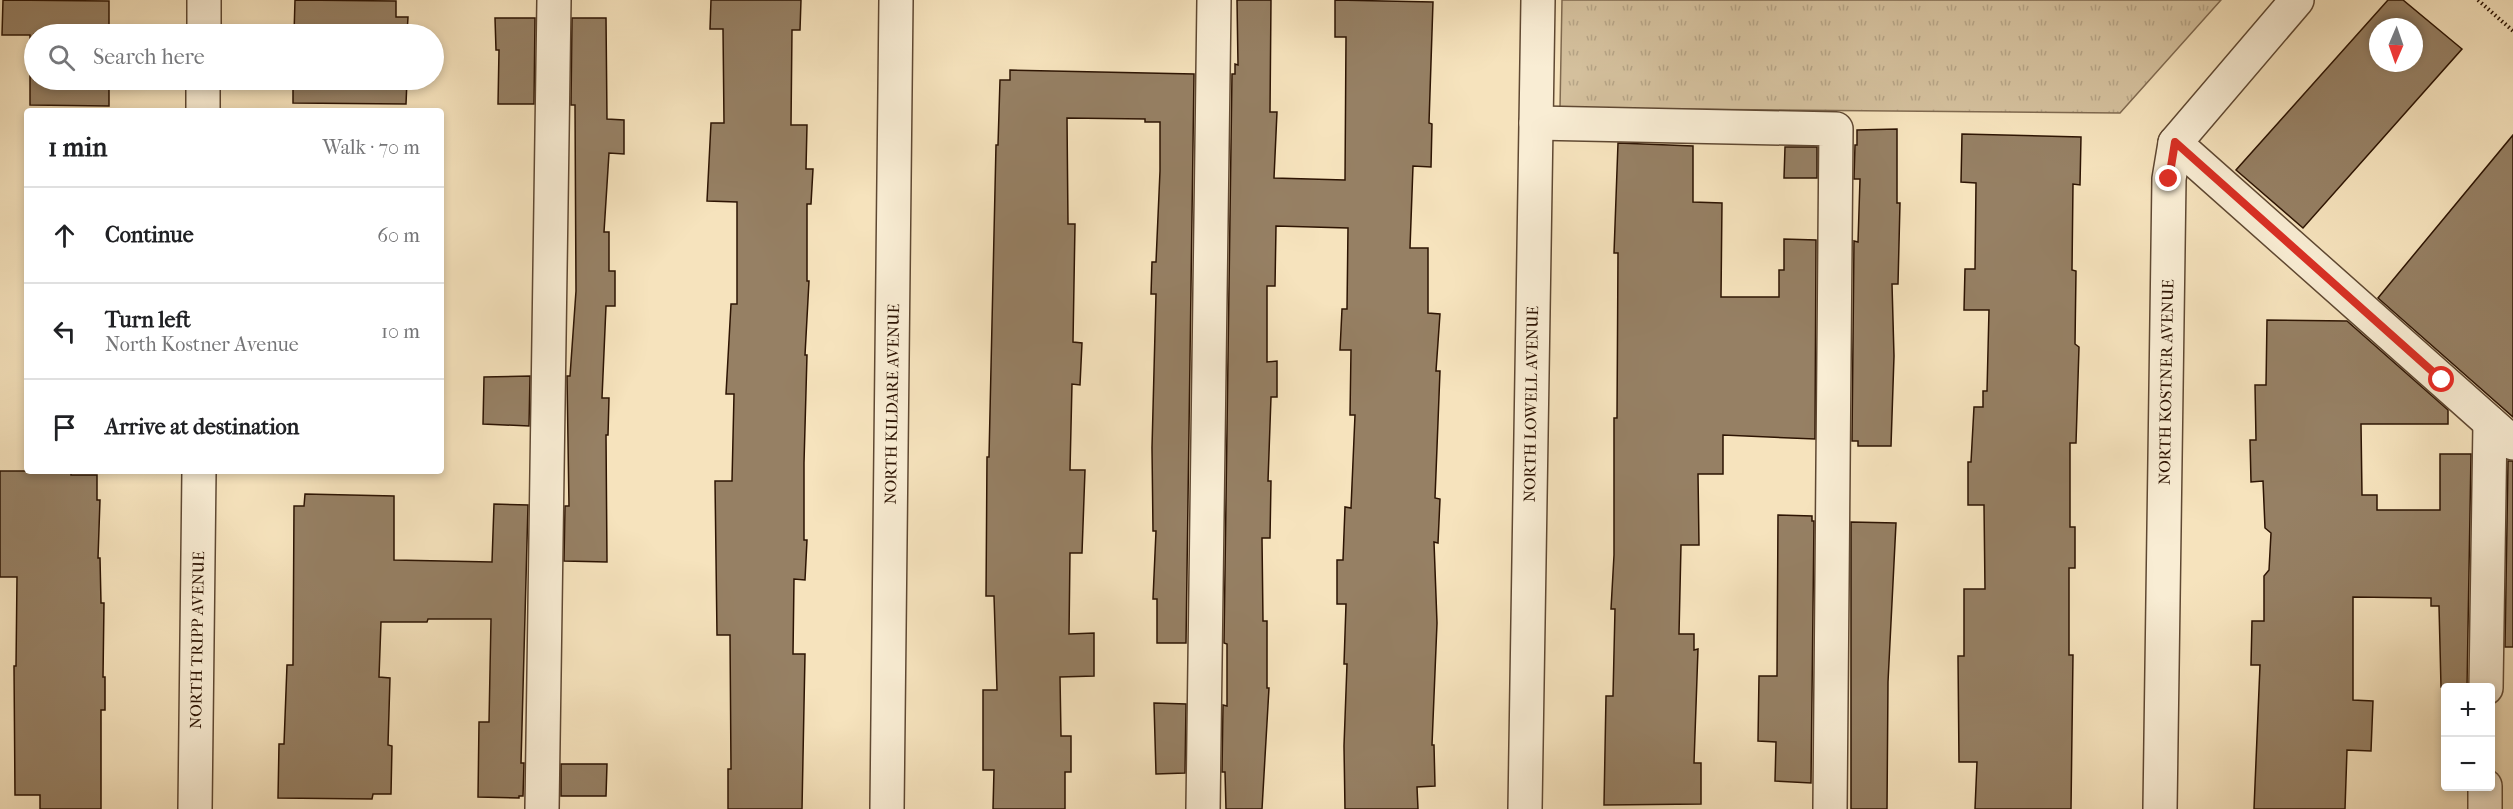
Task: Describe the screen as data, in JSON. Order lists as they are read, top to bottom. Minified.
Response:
{"streets":{"street":["NORTH KOSTNER AVENUE","NORTH KILDARE AVENUE","NORTH LOWELL AVENUE","NORTH TRIPP AVENUE"]},"north":"bottom","page":{"search":"Search here","heading":["1 min","Walk · 70 m"],"list":[["Continue","60 m"],["Turn left","North Kostner Avenue","10 m"],"Arrive at destination"],"map_buttons":["+","−"]}}
